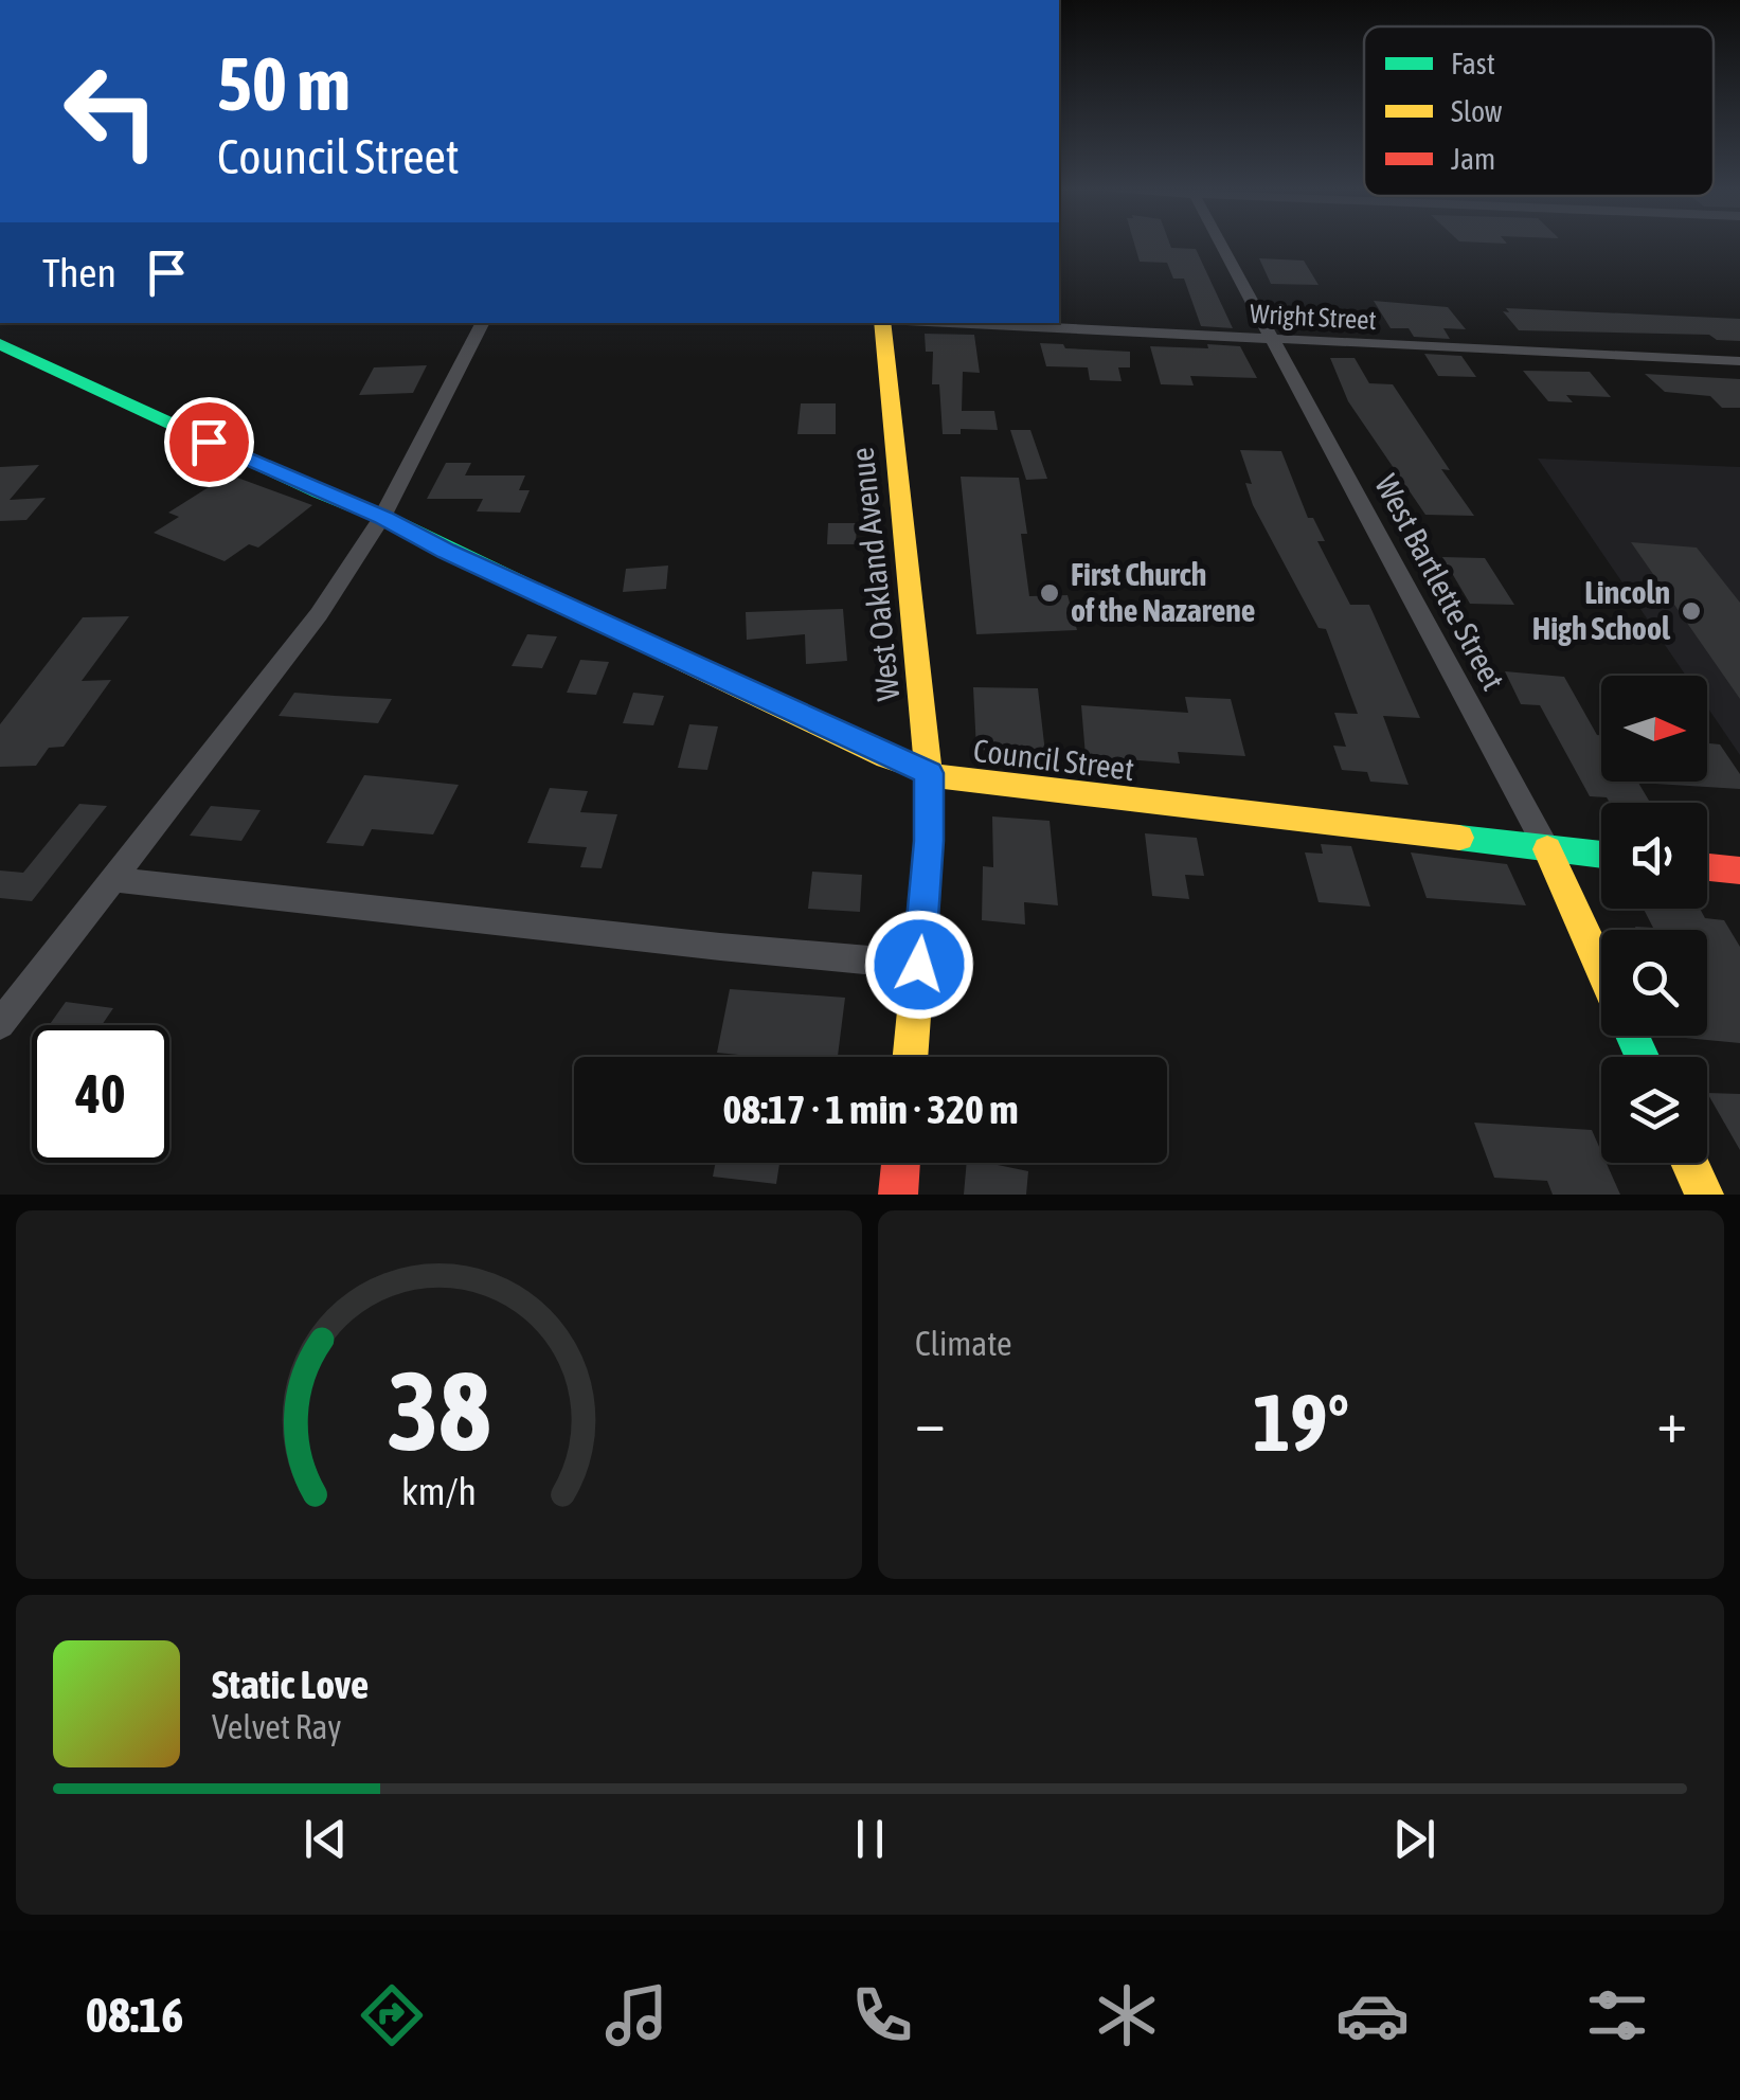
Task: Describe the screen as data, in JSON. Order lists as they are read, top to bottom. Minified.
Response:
{"streets":{"street":["Wright Street","West Oakland Avenue","West Bartlette Street","Council Street"]},"crossings":[["Wright Street","West Bartlette Street"],["West Oakland Avenue","Council Street"],["West Bartlette Street","Council Street"]],"places":["First Church of the Nazarene","Lincoln High School"],"legend":["Fast","Slow","Jam"],"north":"right","page":{"turn":["50 m","Council Street"],"then":"Then","limit":"40","trip":"08:17 · 1 min · 320 m","tile":"Climate","heat":["−","19°","+"],"song":["Static Love","Velvet Ray"],"tabs":"08:16","gauge":["38","km/h"]}}
